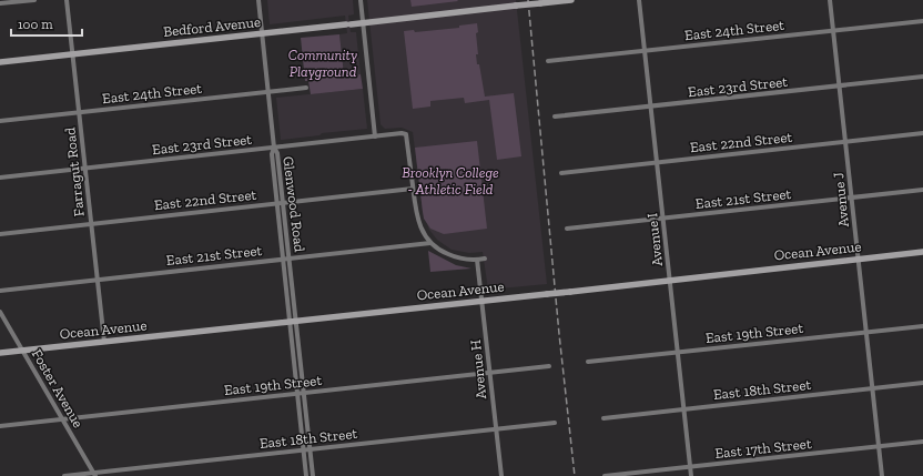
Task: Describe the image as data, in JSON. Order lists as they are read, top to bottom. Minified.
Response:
{"streets":{"main road":["Bedford Avenue","Ocean Avenue"],"street":["East 24th Street","East 23rd Street","East 22nd Street","Farragut Road","East 21st Street","Avenue J","Glenwood Road","Avenue I","East 19th Street","Avenue H","Foster Avenue","East 18th Street","East 17th Street"]},"crossings":[["Bedford Avenue","Farragut Road"],["Bedford Avenue","Glenwood Road"],["East 24th Street","Farragut Road"],["East 24th Street","Avenue J"],["East 24th Street","Glenwood Road"],["East 24th Street","Avenue I"],["East 23rd Street","East 22nd Street"],["East 23rd Street","Farragut Road"],["East 23rd Street","Avenue J"],["East 23rd Street","Glenwood Road"],["East 23rd Street","Avenue I"],["East 22nd Street","Farragut Road"],["East 22nd Street","Avenue J"],["East 22nd Street","Glenwood Road"],["East 22nd Street","Avenue I"],["Farragut Road","East 21st Street"],["Farragut Road","Ocean Avenue"],["East 21st Street","Avenue J"],["East 21st Street","Glenwood Road"],["East 21st Street","Avenue I"],["Avenue J","Ocean Avenue"],["Avenue J","East 19th Street"],["Avenue J","East 18th Street"],["Avenue J","East 17th Street"],["Glenwood Road","Ocean Avenue"],["Glenwood Road","East 19th Street"],["Glenwood Road","East 18th Street"],["Avenue I","Ocean Avenue"],["Avenue I","East 19th Street"],["Avenue I","East 18th Street"],["Avenue I","East 17th Street"],["Ocean Avenue","Avenue H"],["Ocean Avenue","Foster Avenue"],["East 19th Street","Avenue H"],["East 19th Street","Foster Avenue"],["Avenue H","East 18th Street"],["Foster Avenue","East 18th Street"]],"parks":["Community Playground","Brooklyn College - Athletic Field"],"scale_bar":"100 m"}
